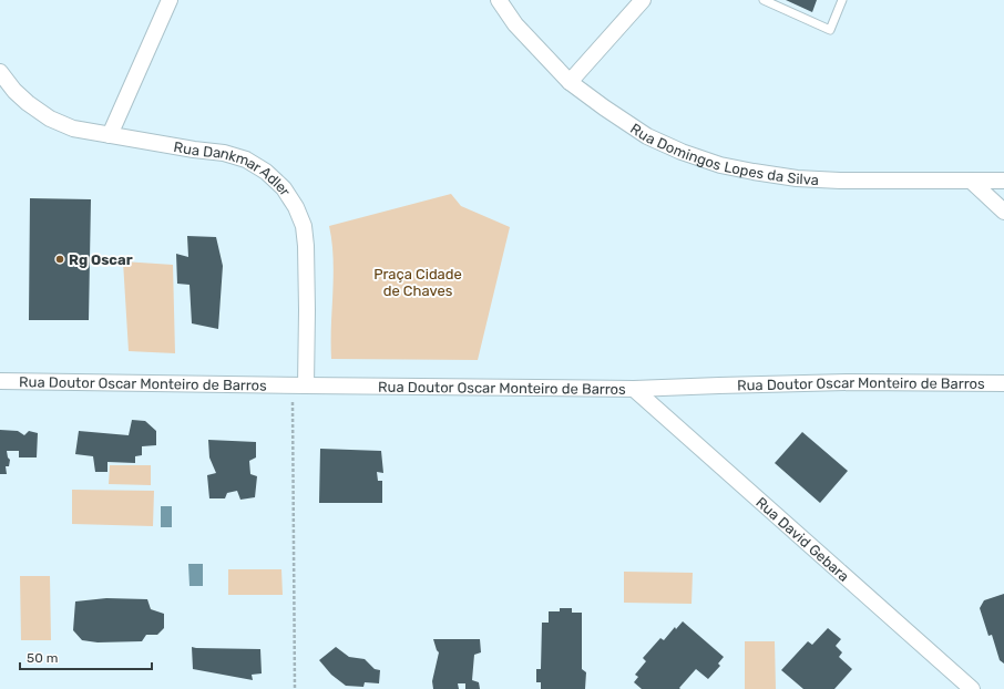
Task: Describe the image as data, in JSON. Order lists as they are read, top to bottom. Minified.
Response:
{"streets":{"street":["Rua Domingos Lopes da Silva","Rua Dankmar Adler","Rua Doutor Oscar Monteiro de Barros","Rua David Gebara"]},"crossings":[["Rua Dankmar Adler","Rua Doutor Oscar Monteiro de Barros"],["Rua Doutor Oscar Monteiro de Barros","Rua David Gebara"]],"parks":["Praça Cidade de Chaves"],"places":["Rg Oscar"],"scale_bar":"50 m"}
